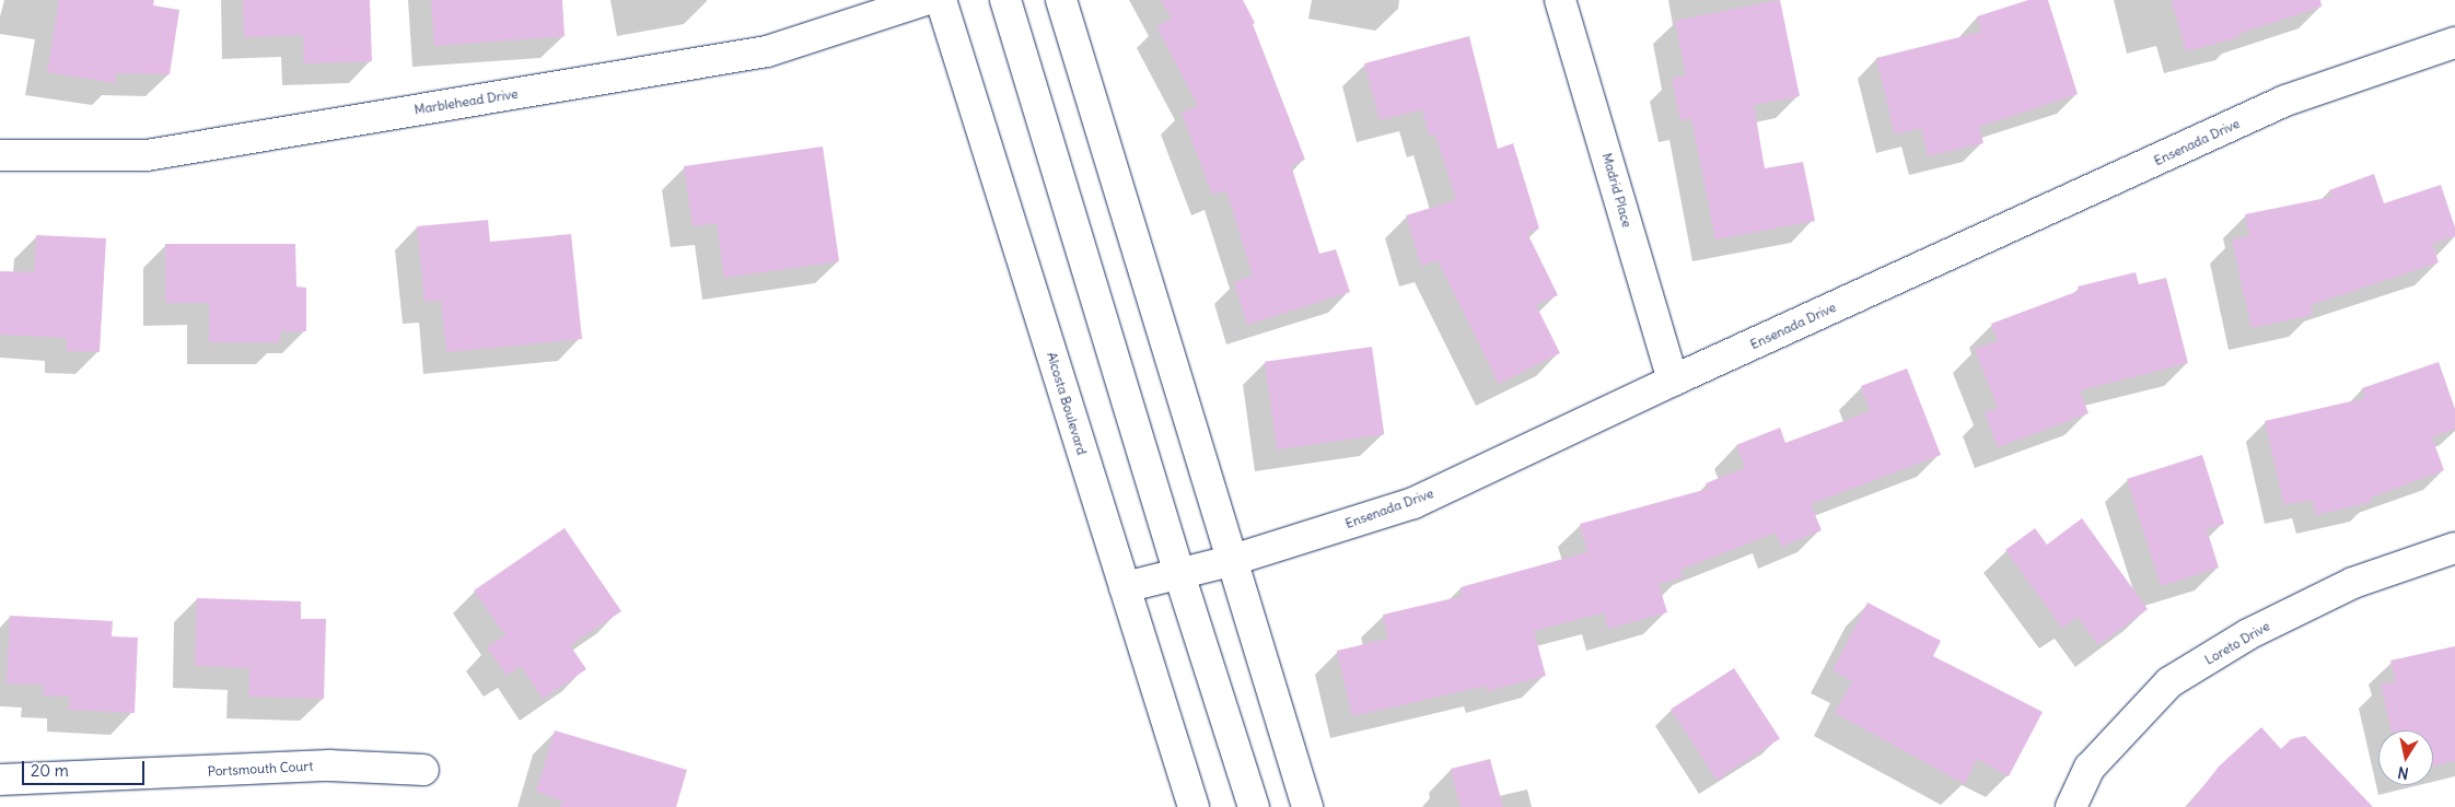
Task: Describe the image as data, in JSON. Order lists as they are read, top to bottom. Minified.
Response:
{"streets":{"street":["Marblehead Drive","Ensenada Drive","Madrid Place","Alcosta Boulevard","Loreto Drive","Portsmouth Court"]},"crossings":[["Ensenada Drive","Madrid Place"],["Ensenada Drive","Alcosta Boulevard"]],"scale_bar":"20 m","north":"bottom"}
